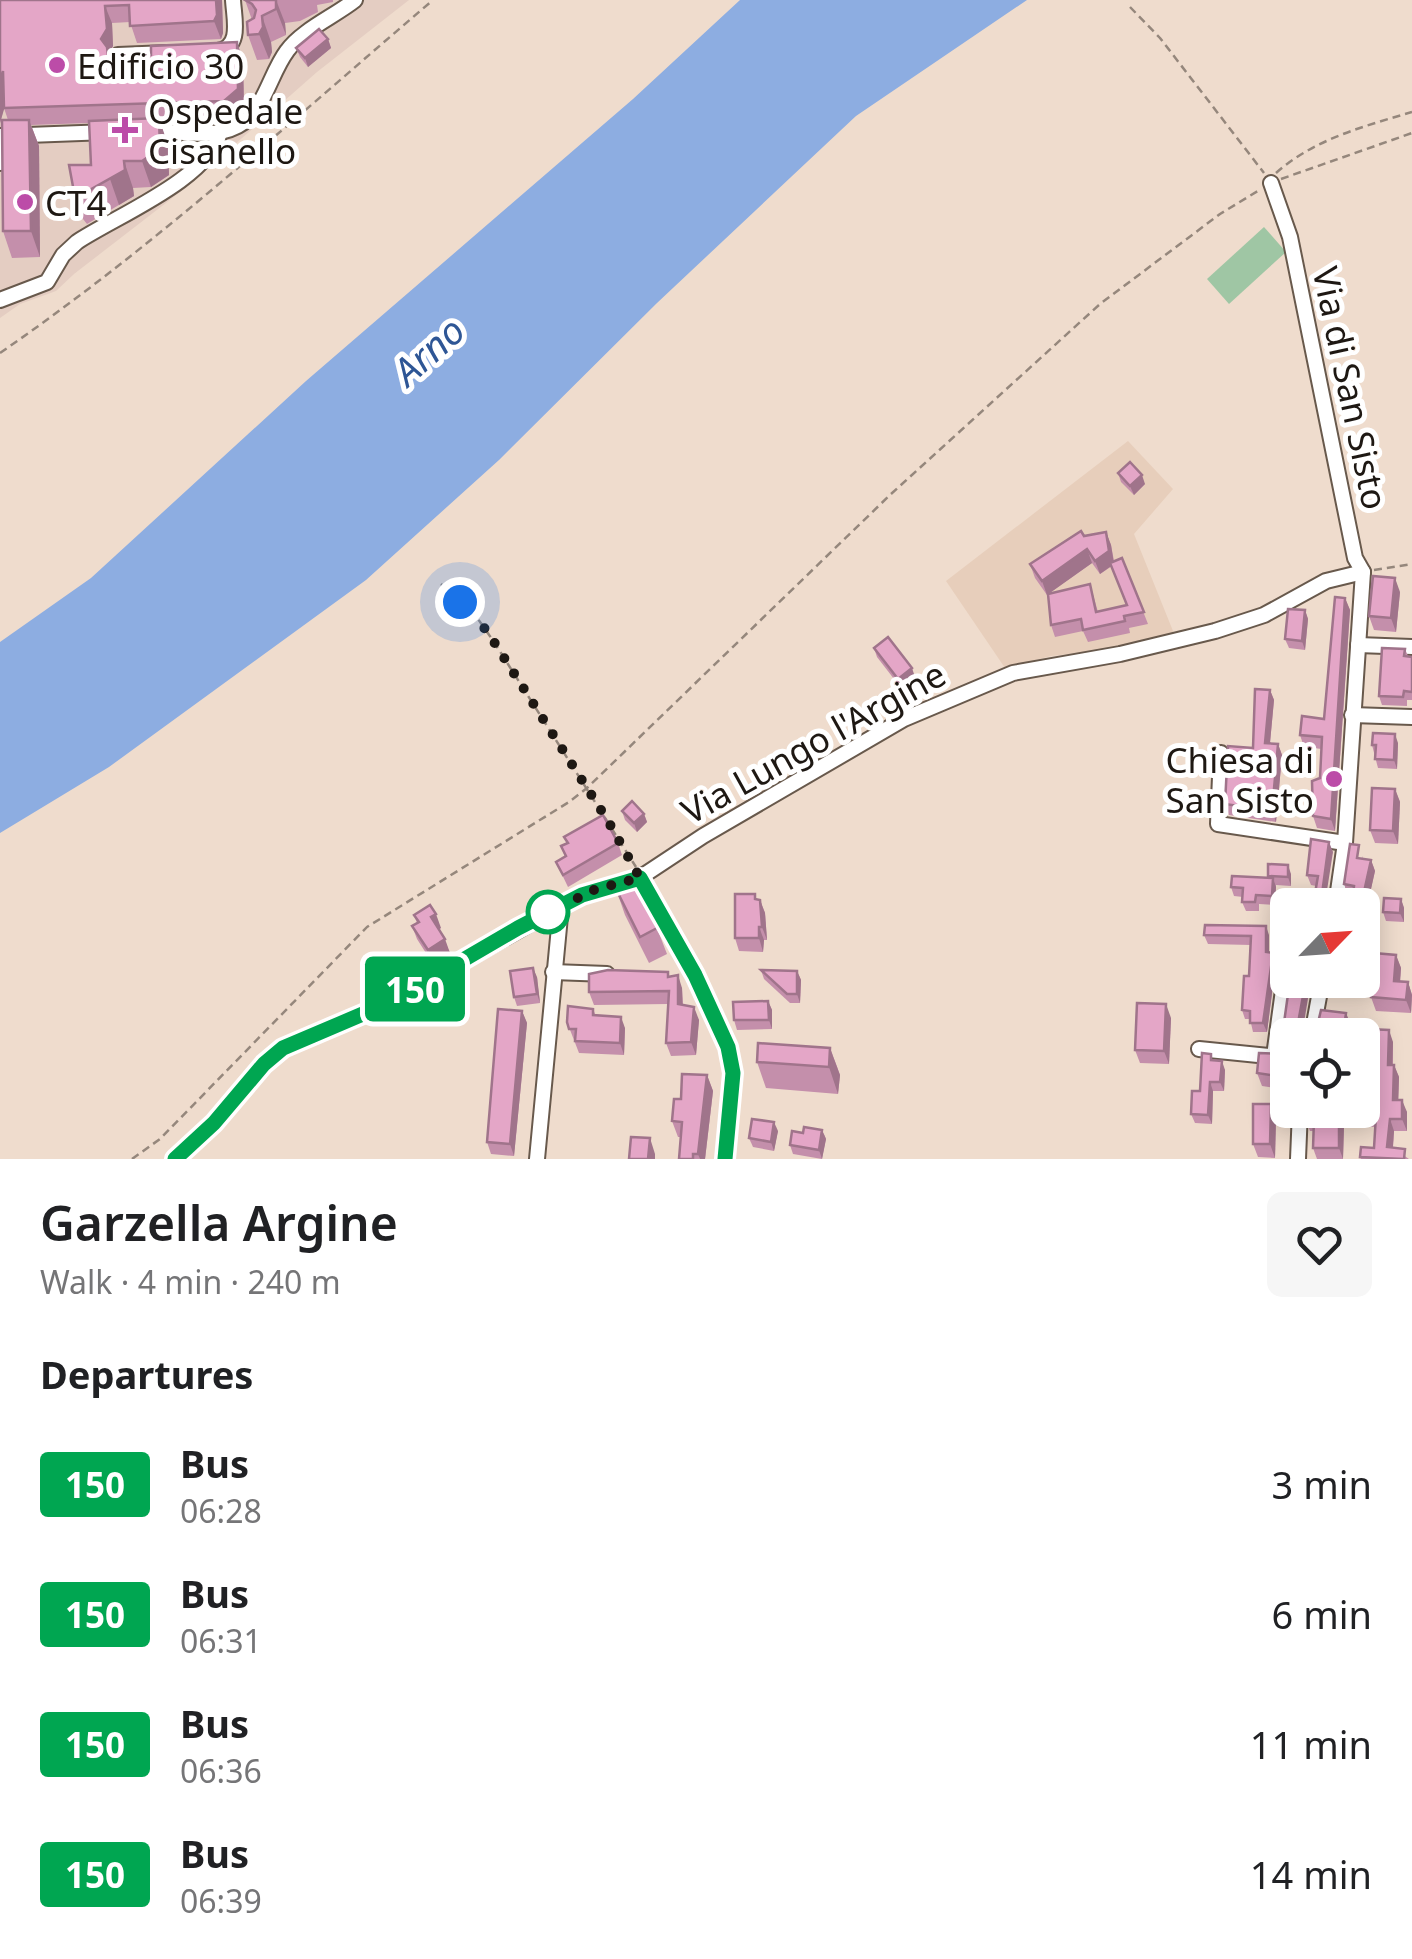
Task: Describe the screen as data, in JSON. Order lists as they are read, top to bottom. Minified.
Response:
{"streets":{"street":["Via di San Sisto","Via Lungo l'Argine"]},"crossings":[["Via di San Sisto","Via Lungo l'Argine"]],"water":["Arno"],"places":{"other":["Edificio 30","CT4","Chiesa di San Sisto"],"health":["Ospedale Cisanello"]},"lines":["bus line 150"],"north":"top right","page":{"on_map":"150","heading":[["Garzella Argine","Walk · 4 min · 240 m"],"Departures"],"list":[{"mark":"150","name":"Bus","note":"06:28","value":"3 min"},{"mark":"150","name":"Bus","note":"06:31","value":"6 min"},{"mark":"150","name":"Bus","note":"06:36","value":"11 min"},{"mark":"150","name":"Bus","note":"06:39","value":"14 min"}]}}
